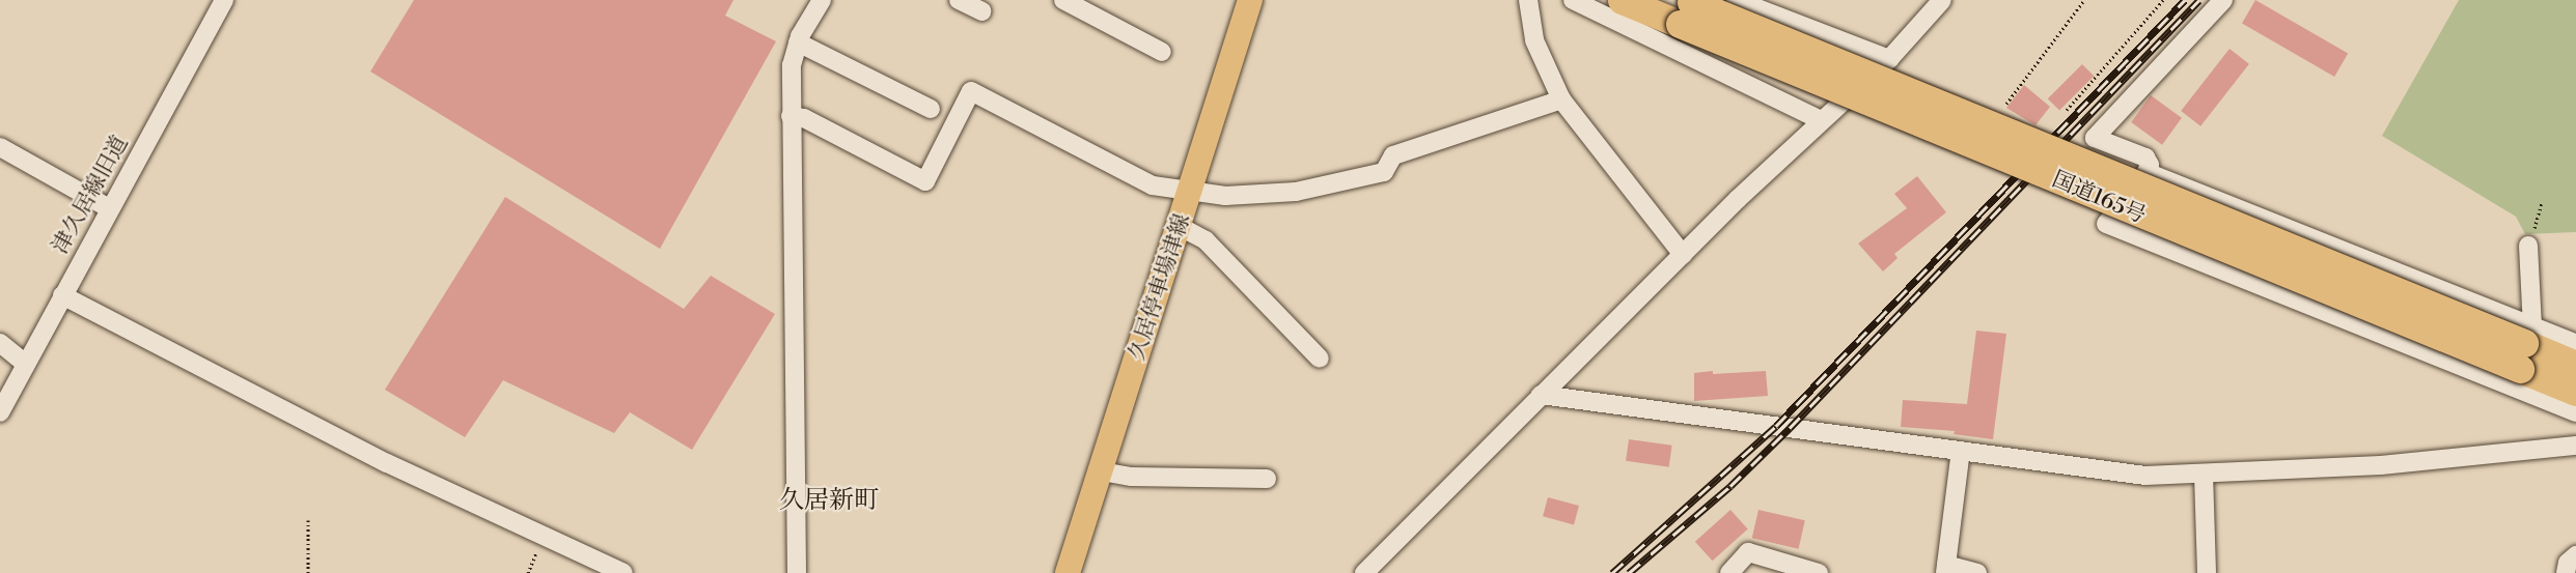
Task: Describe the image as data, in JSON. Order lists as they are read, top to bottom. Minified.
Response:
{"streets":{"highway":["国道165号"],"main road":["久居停車場津線"],"street":["津久居線旧道"]},"districts":["久居新町"]}
